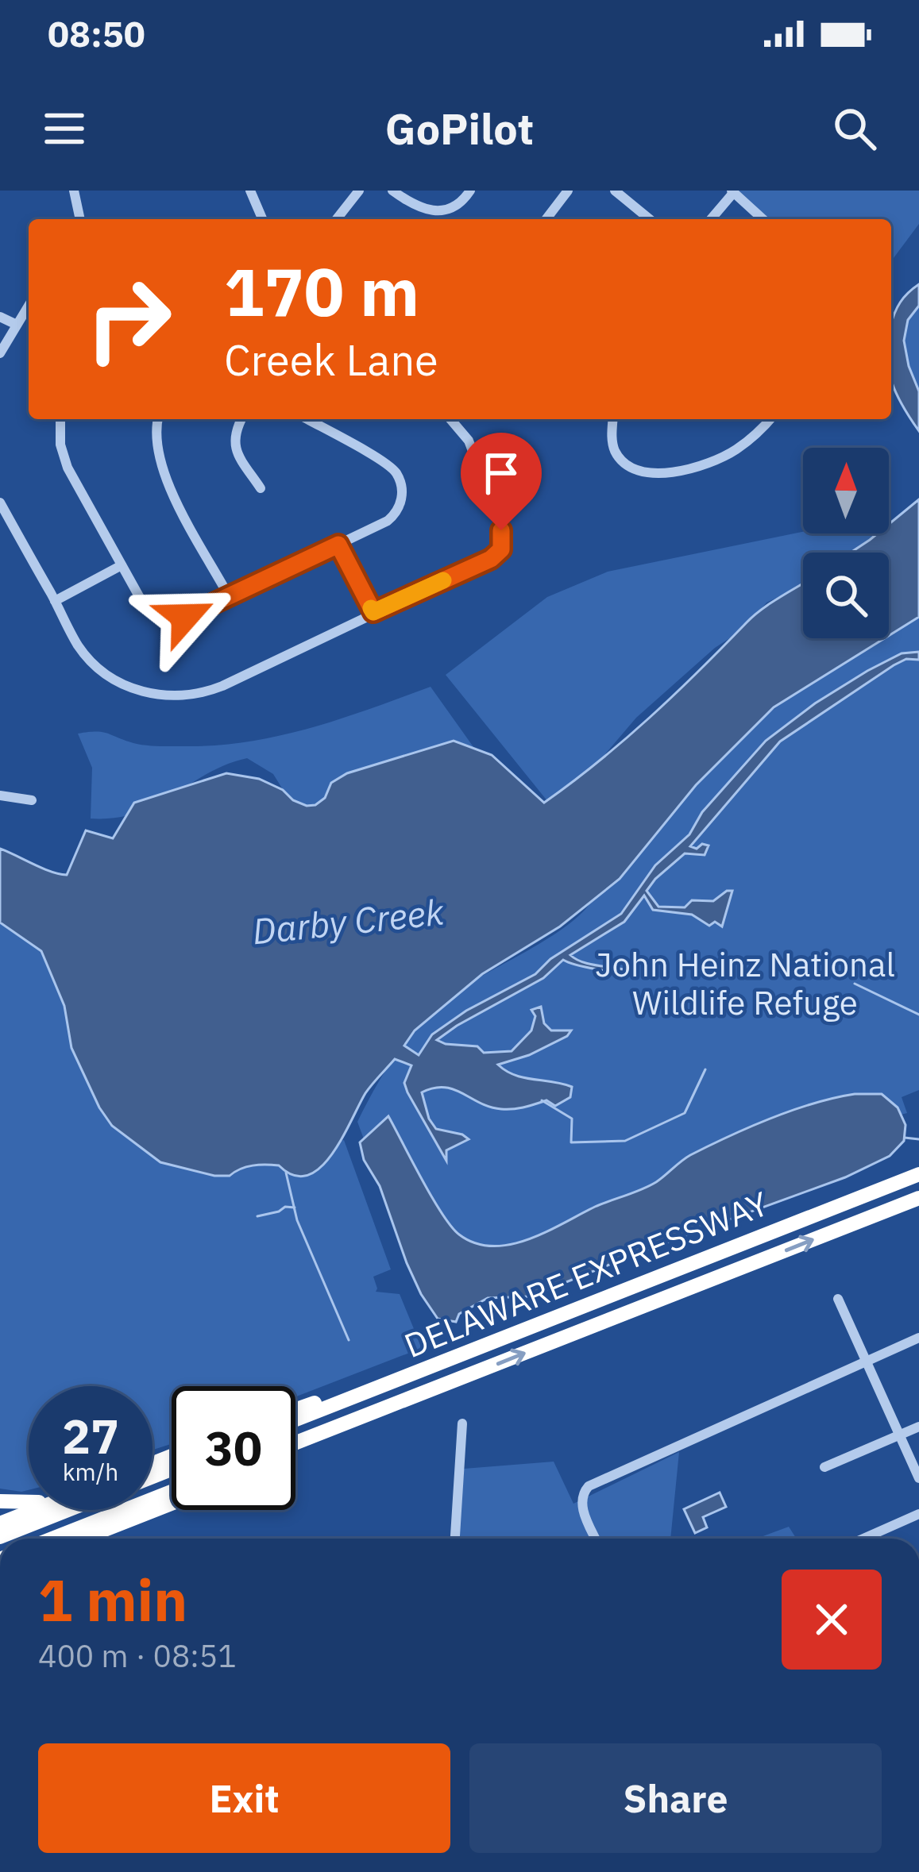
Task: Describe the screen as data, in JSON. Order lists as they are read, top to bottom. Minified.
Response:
{"streets":{"highway":["DELAWARE EXPRESSWAY"]},"water":["Darby Creek"],"parks":["John Heinz National Wildlife Refuge"],"north":"top","page":{"status":"08:50","header":"GoPilot","turn":["170 m","Creek Lane"],"speed":"27 km/h","limit":"30","heading":["1 min","400 m · 08:51"],"buttons":["Exit","Share"]}}
